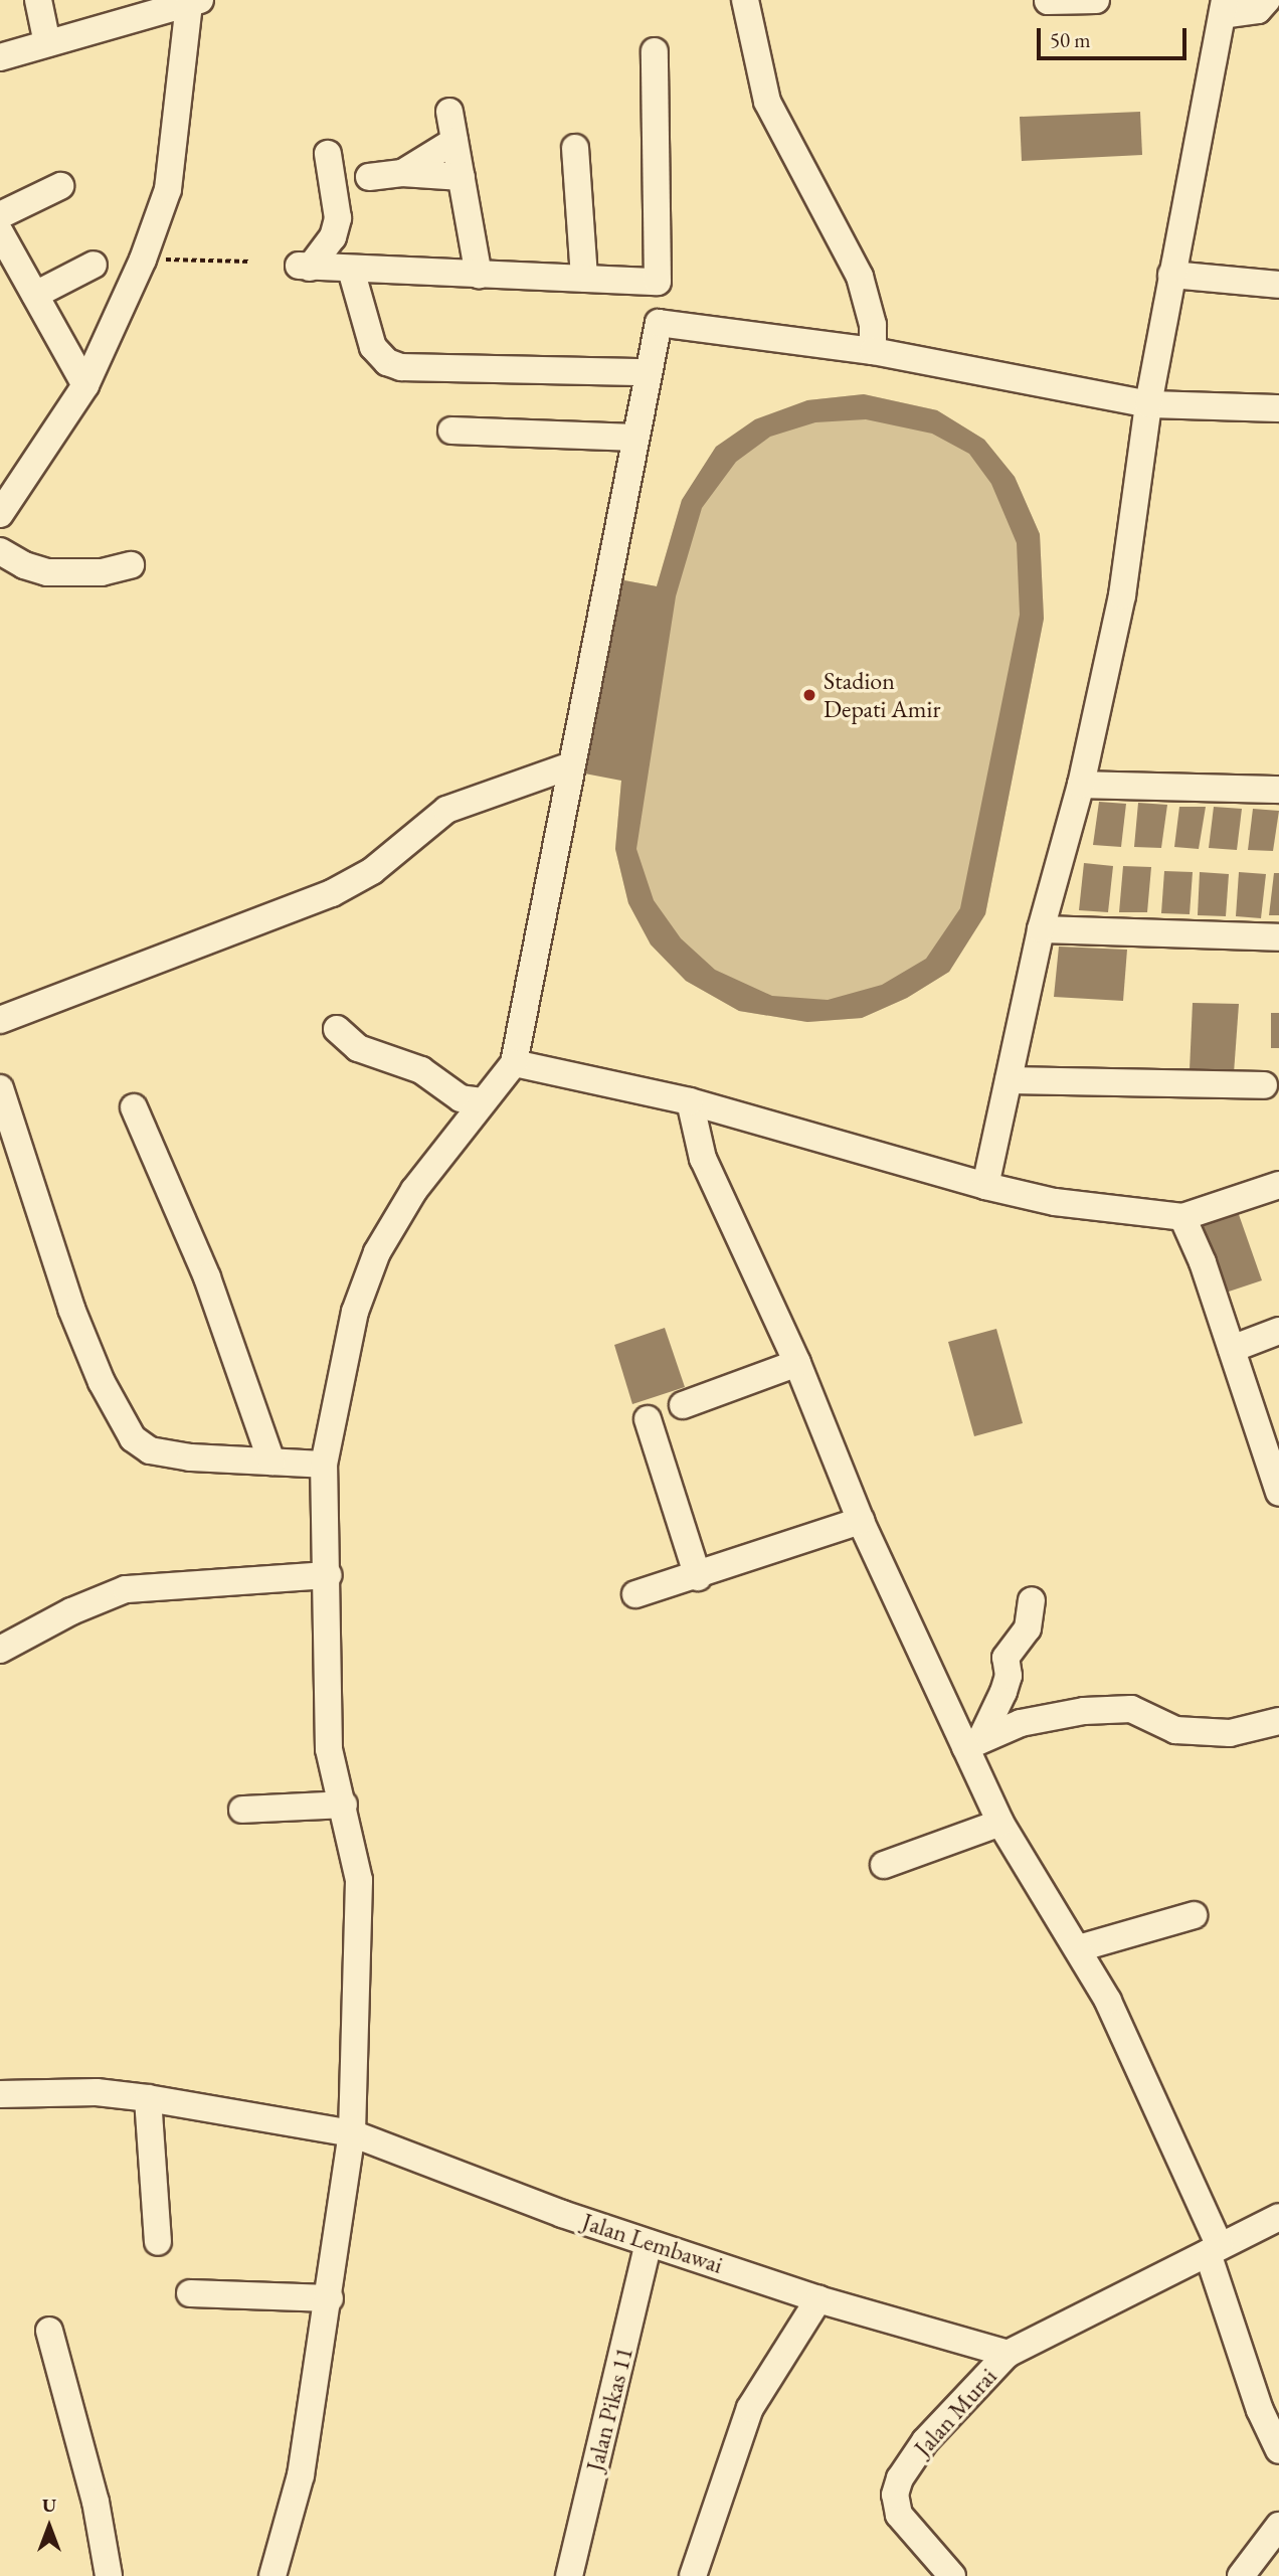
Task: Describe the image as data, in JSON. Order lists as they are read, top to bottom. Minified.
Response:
{"streets":{"street":["Jalan Lembawai","Jalan Pikas 11","Jalan Murai"]},"crossings":[["Jalan Lembawai","Jalan Pikas 11"],["Jalan Lembawai","Jalan Murai"]],"places":["Stadion Depati Amir"],"scale_bar":"50 m","north":"top"}
